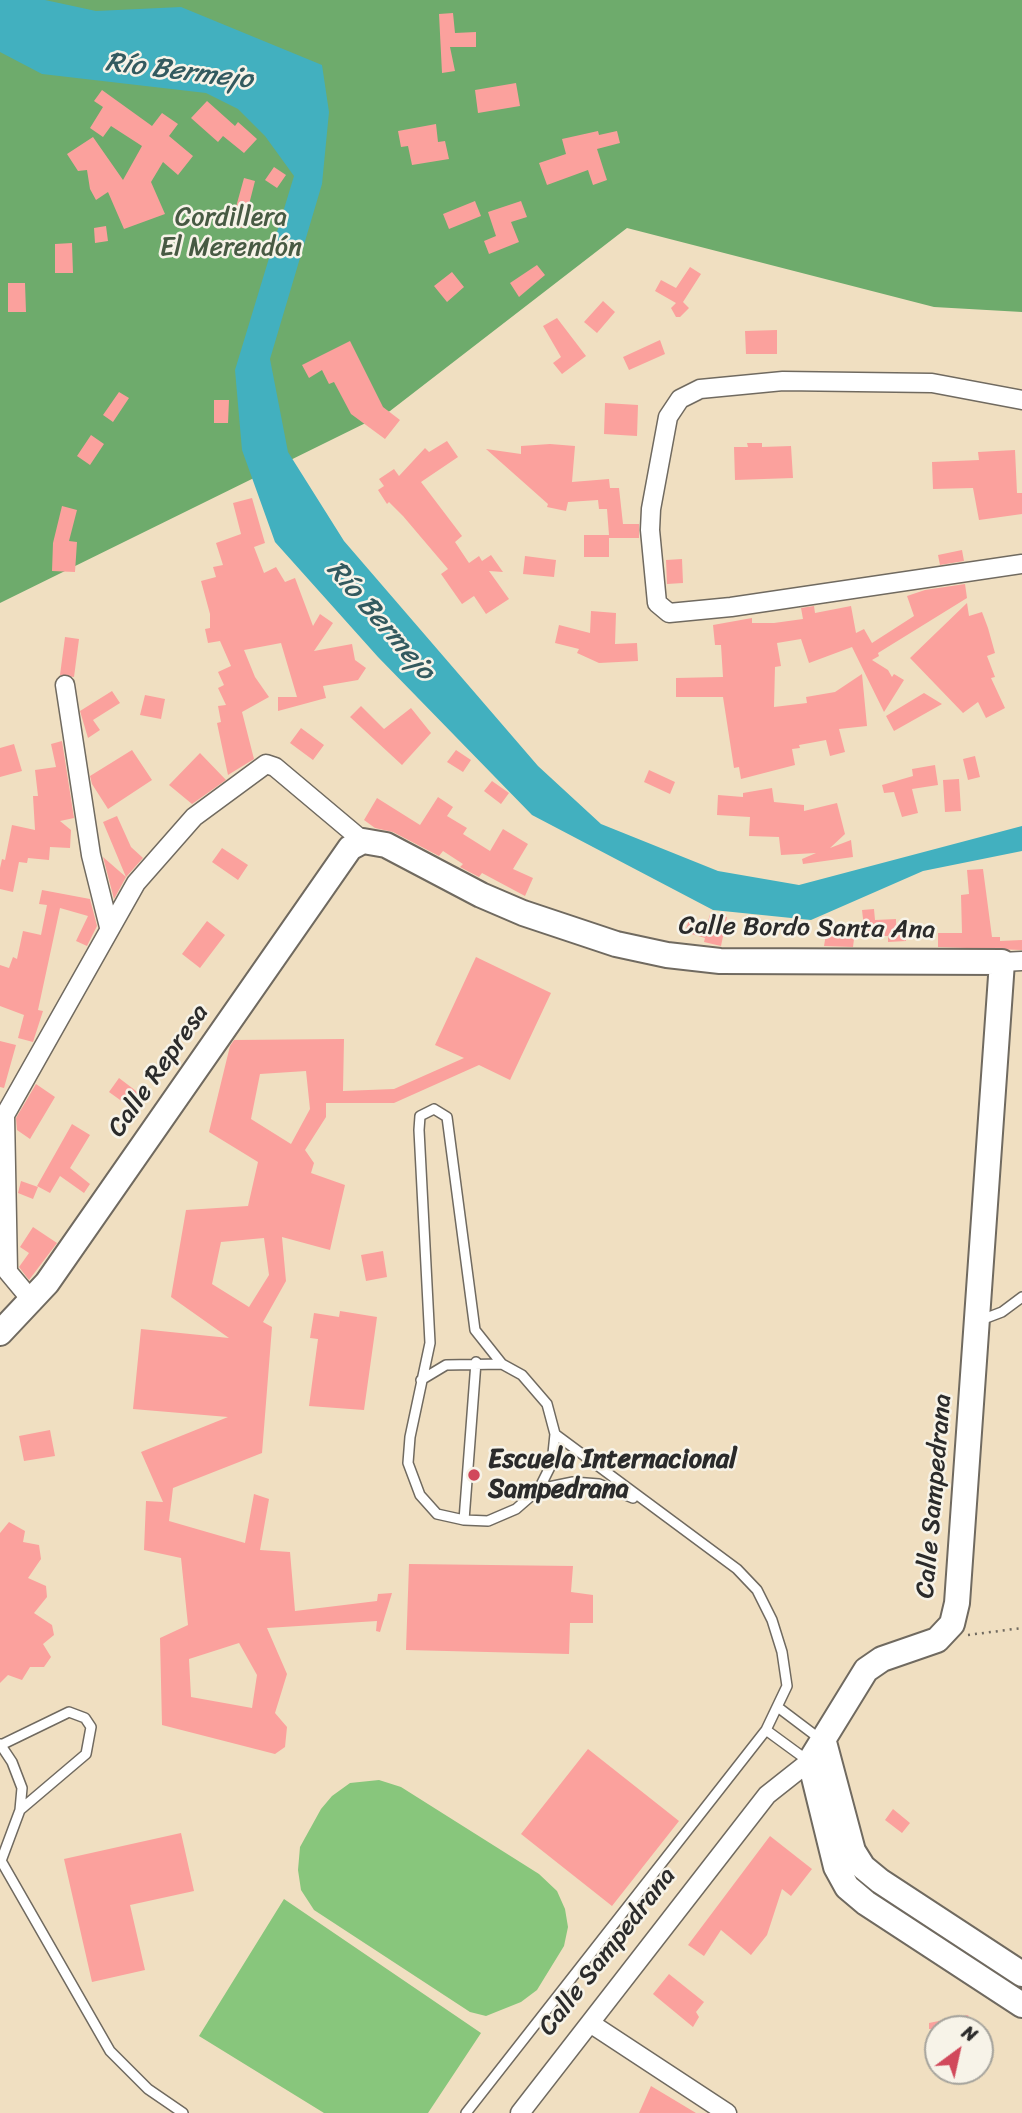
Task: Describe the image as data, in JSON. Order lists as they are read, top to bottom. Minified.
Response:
{"streets":{"street":["Calle Bordo Santa Ana","Calle Represa","Calle Sampedrana"]},"crossings":[["Calle Bordo Santa Ana","Calle Represa"],["Calle Bordo Santa Ana","Calle Sampedrana"]],"water":["Río Bermejo"],"parks":["Cordillera El Merendón"],"places":["Escuela Internacional Sampedrana"],"north":"top right"}
